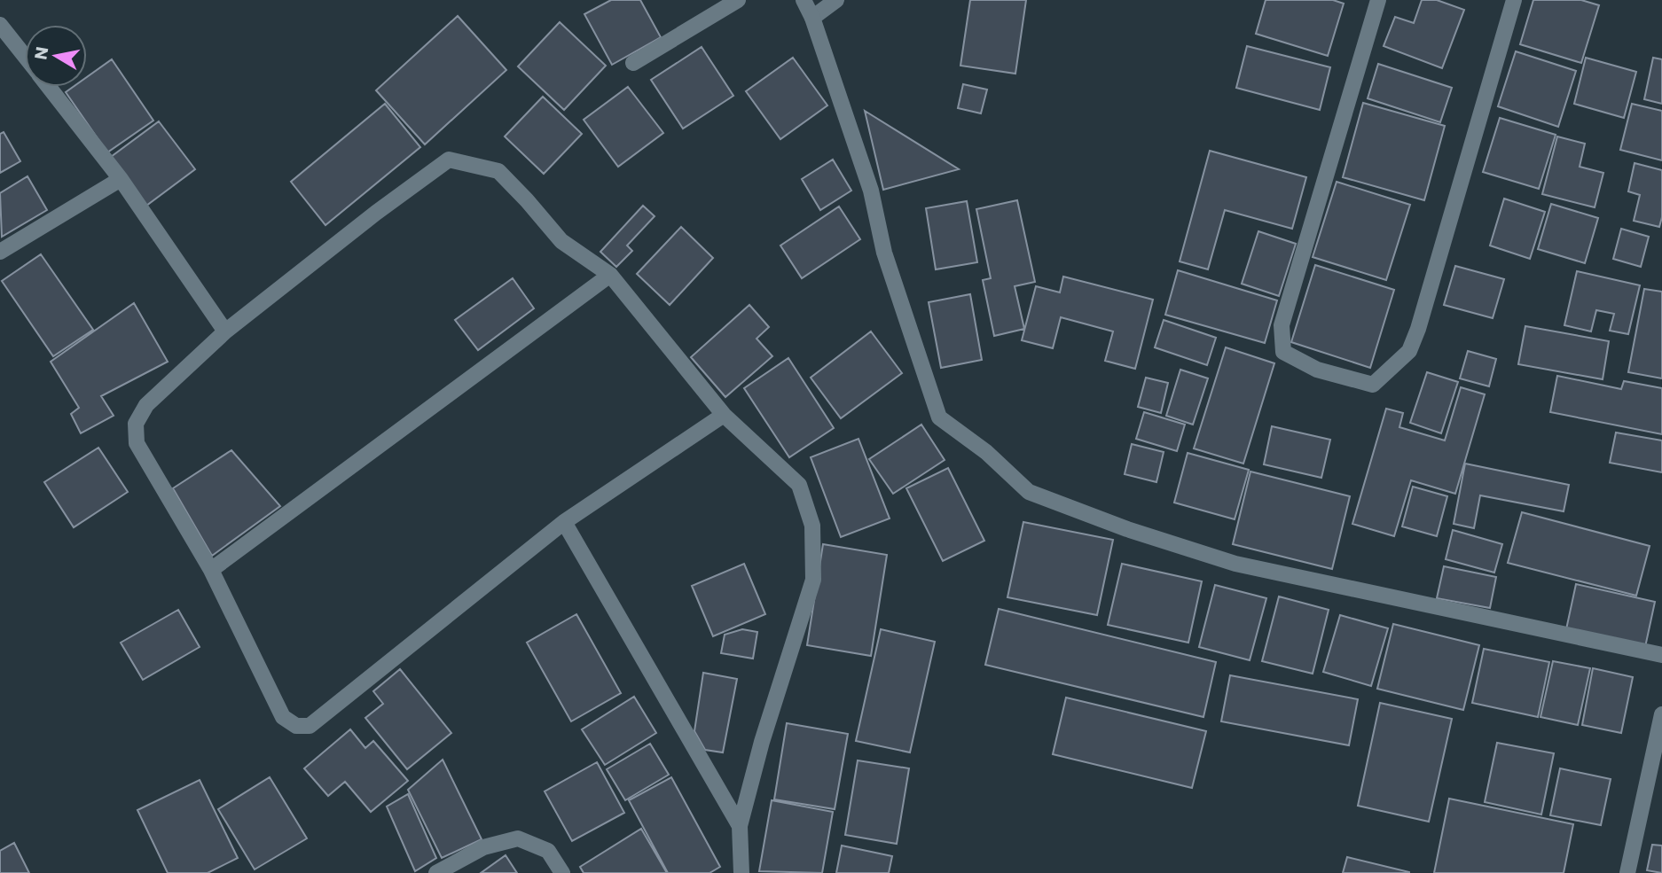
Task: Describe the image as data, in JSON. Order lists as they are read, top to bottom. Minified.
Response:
{"north":"left"}
